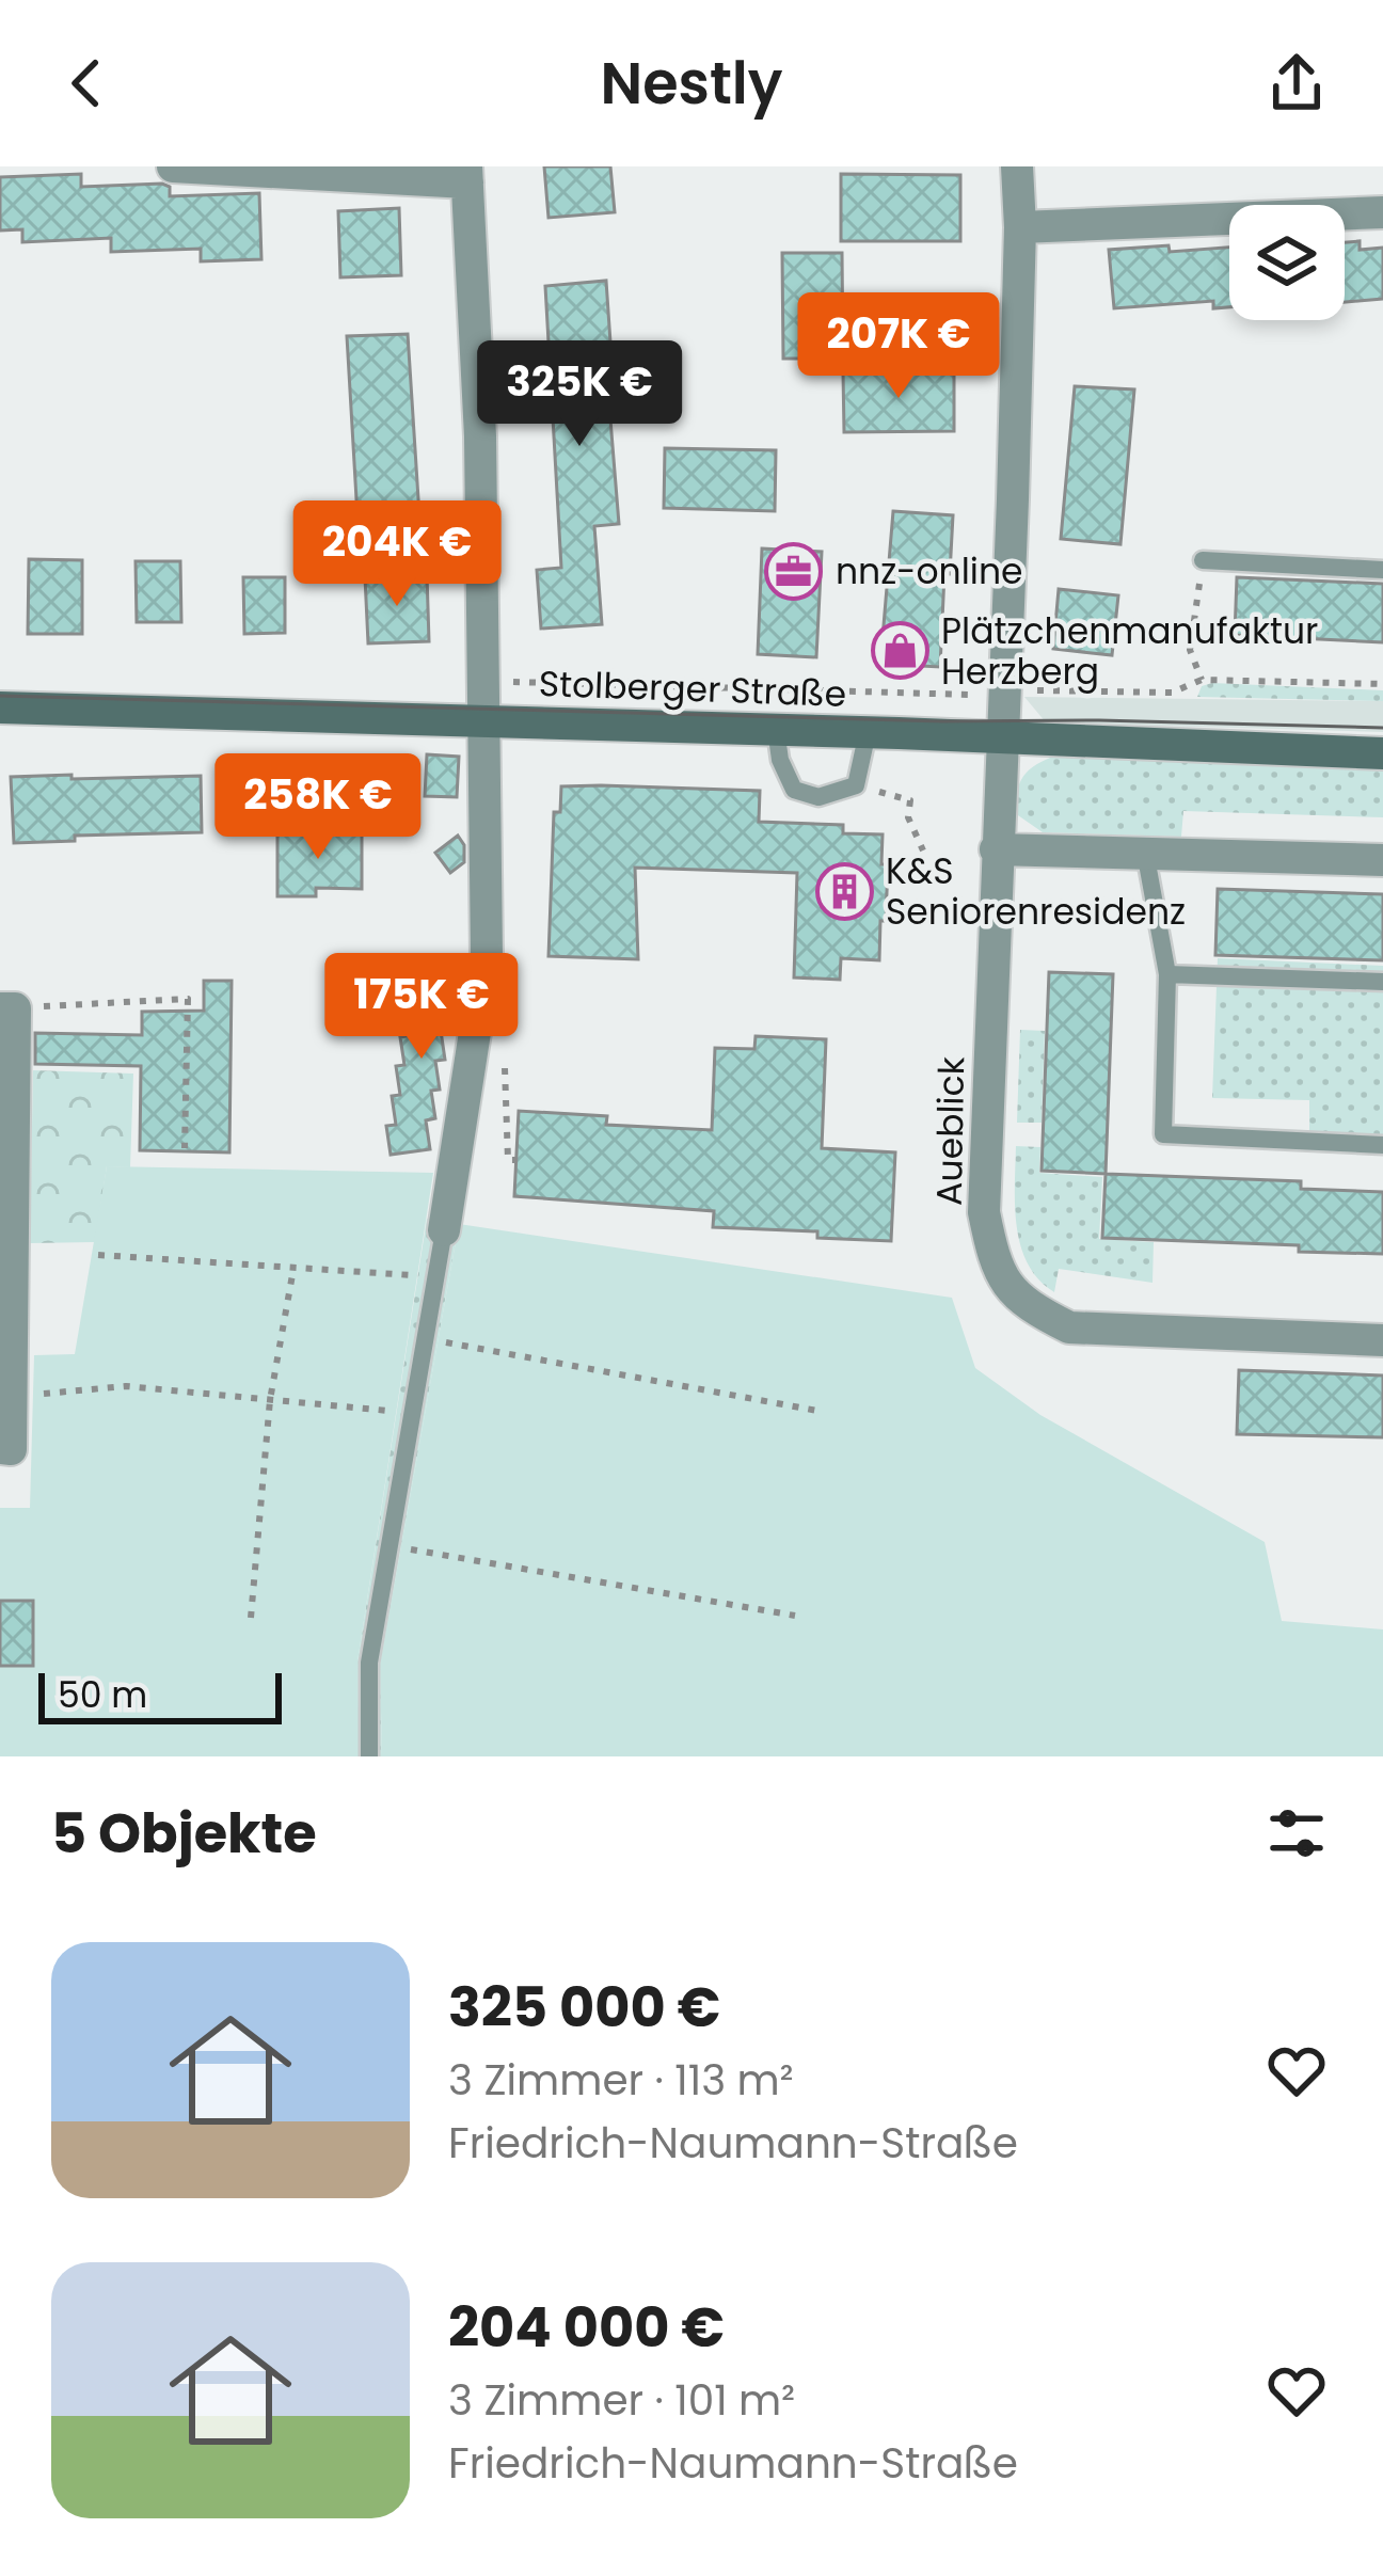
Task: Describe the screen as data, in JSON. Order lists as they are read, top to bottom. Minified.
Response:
{"streets":{"main road":["Stolberger Straße"],"street":["Aueblick"]},"crossings":[["Stolberger Straße","Aueblick"]],"places":{"office":["nnz-online"],"shop":["Plätzchenmanufaktur Herzberg"],"building":["K&S Seniorenresidenz"]},"scale_bar":"50 m","page":{"header":"Nestly","price":["207K €","325K €","204K €","258K €","175K €"],"scale":"50 m","heading":"5 Objekte","list":[{"name":"325 000 €","note":"3 Zimmer · 113 m² · Friedrich-Naumann-Straße"},{"name":"204 000 €","note":"3 Zimmer · 101 m² · Friedrich-Naumann-Straße"}]}}
